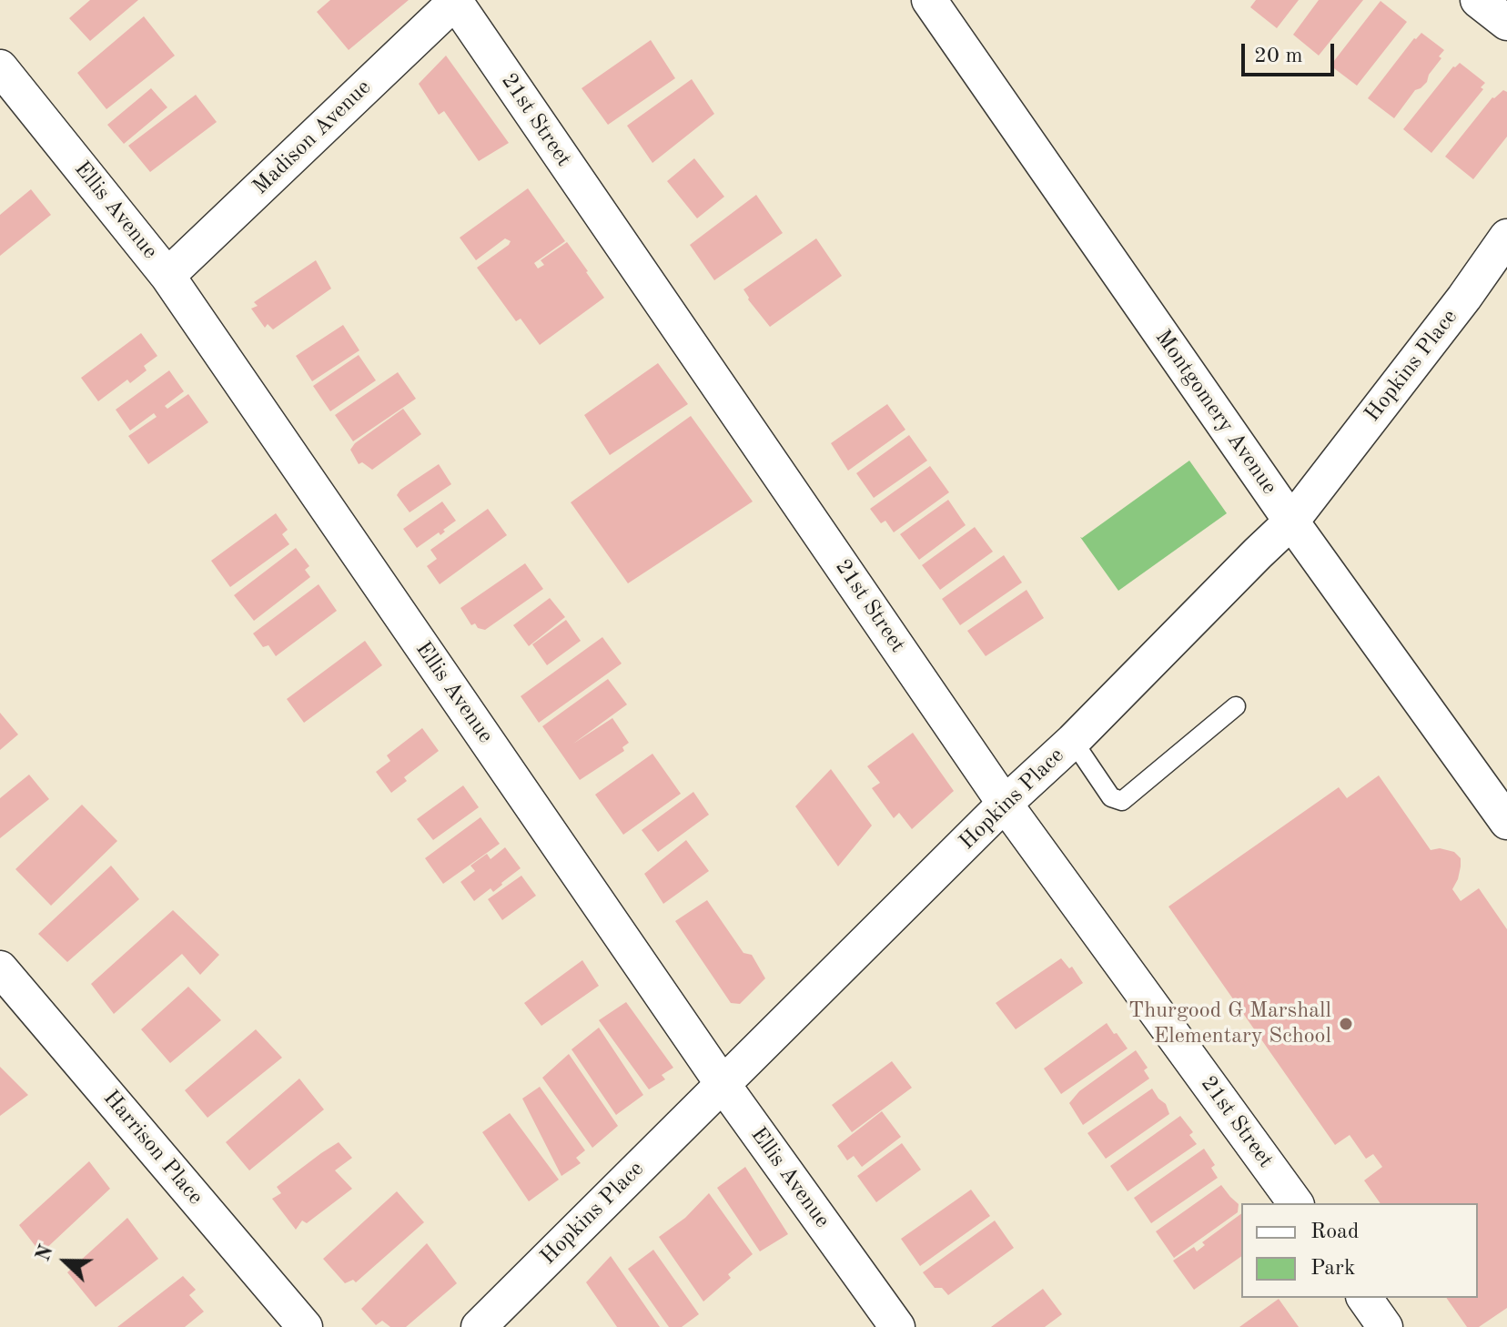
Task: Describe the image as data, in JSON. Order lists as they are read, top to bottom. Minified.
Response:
{"streets":{"street":["21st Street","Madison Avenue","Ellis Avenue","Hopkins Place","Montgomery Avenue","Harrison Place"]},"crossings":[["21st Street","Madison Avenue"],["21st Street","Hopkins Place"],["Madison Avenue","Ellis Avenue"],["Ellis Avenue","Hopkins Place"],["Hopkins Place","Montgomery Avenue"]],"places":["Thurgood G Marshall Elementary School"],"legend":["Road","Park"],"scale_bar":"20 m","north":"left"}
